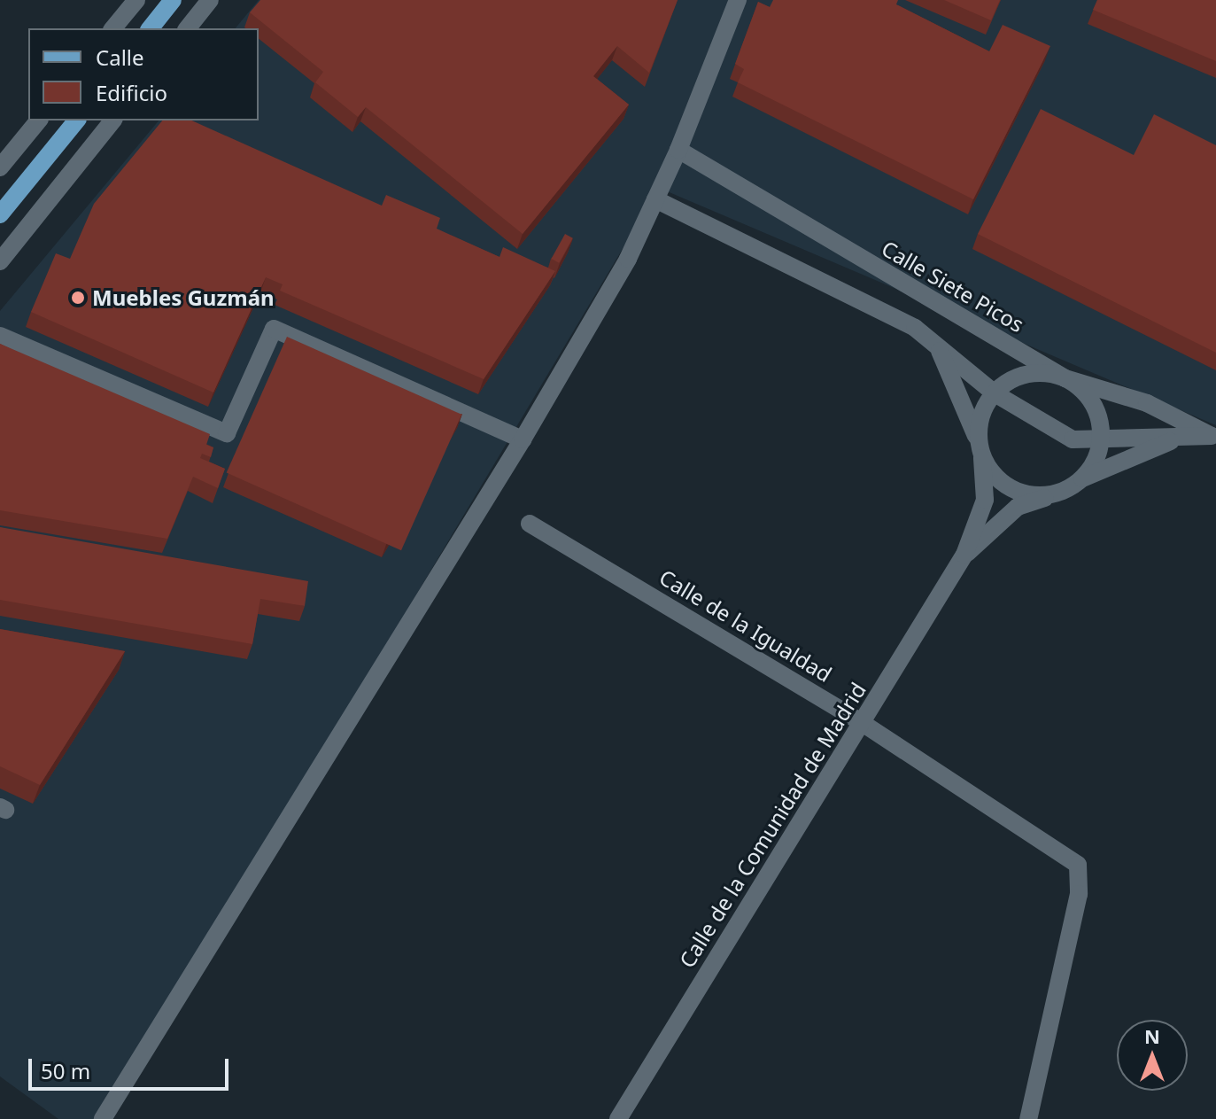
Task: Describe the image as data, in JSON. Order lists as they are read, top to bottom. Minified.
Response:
{"streets":{"street":["Calle Siete Picos","Calle de la Igualdad","Calle de la Comunidad de Madrid"]},"crossings":[["Calle de la Igualdad","Calle de la Comunidad de Madrid"]],"places":["Muebles Guzmán"],"legend":["Calle","Edificio"],"scale_bar":"50 m","north":"top"}
